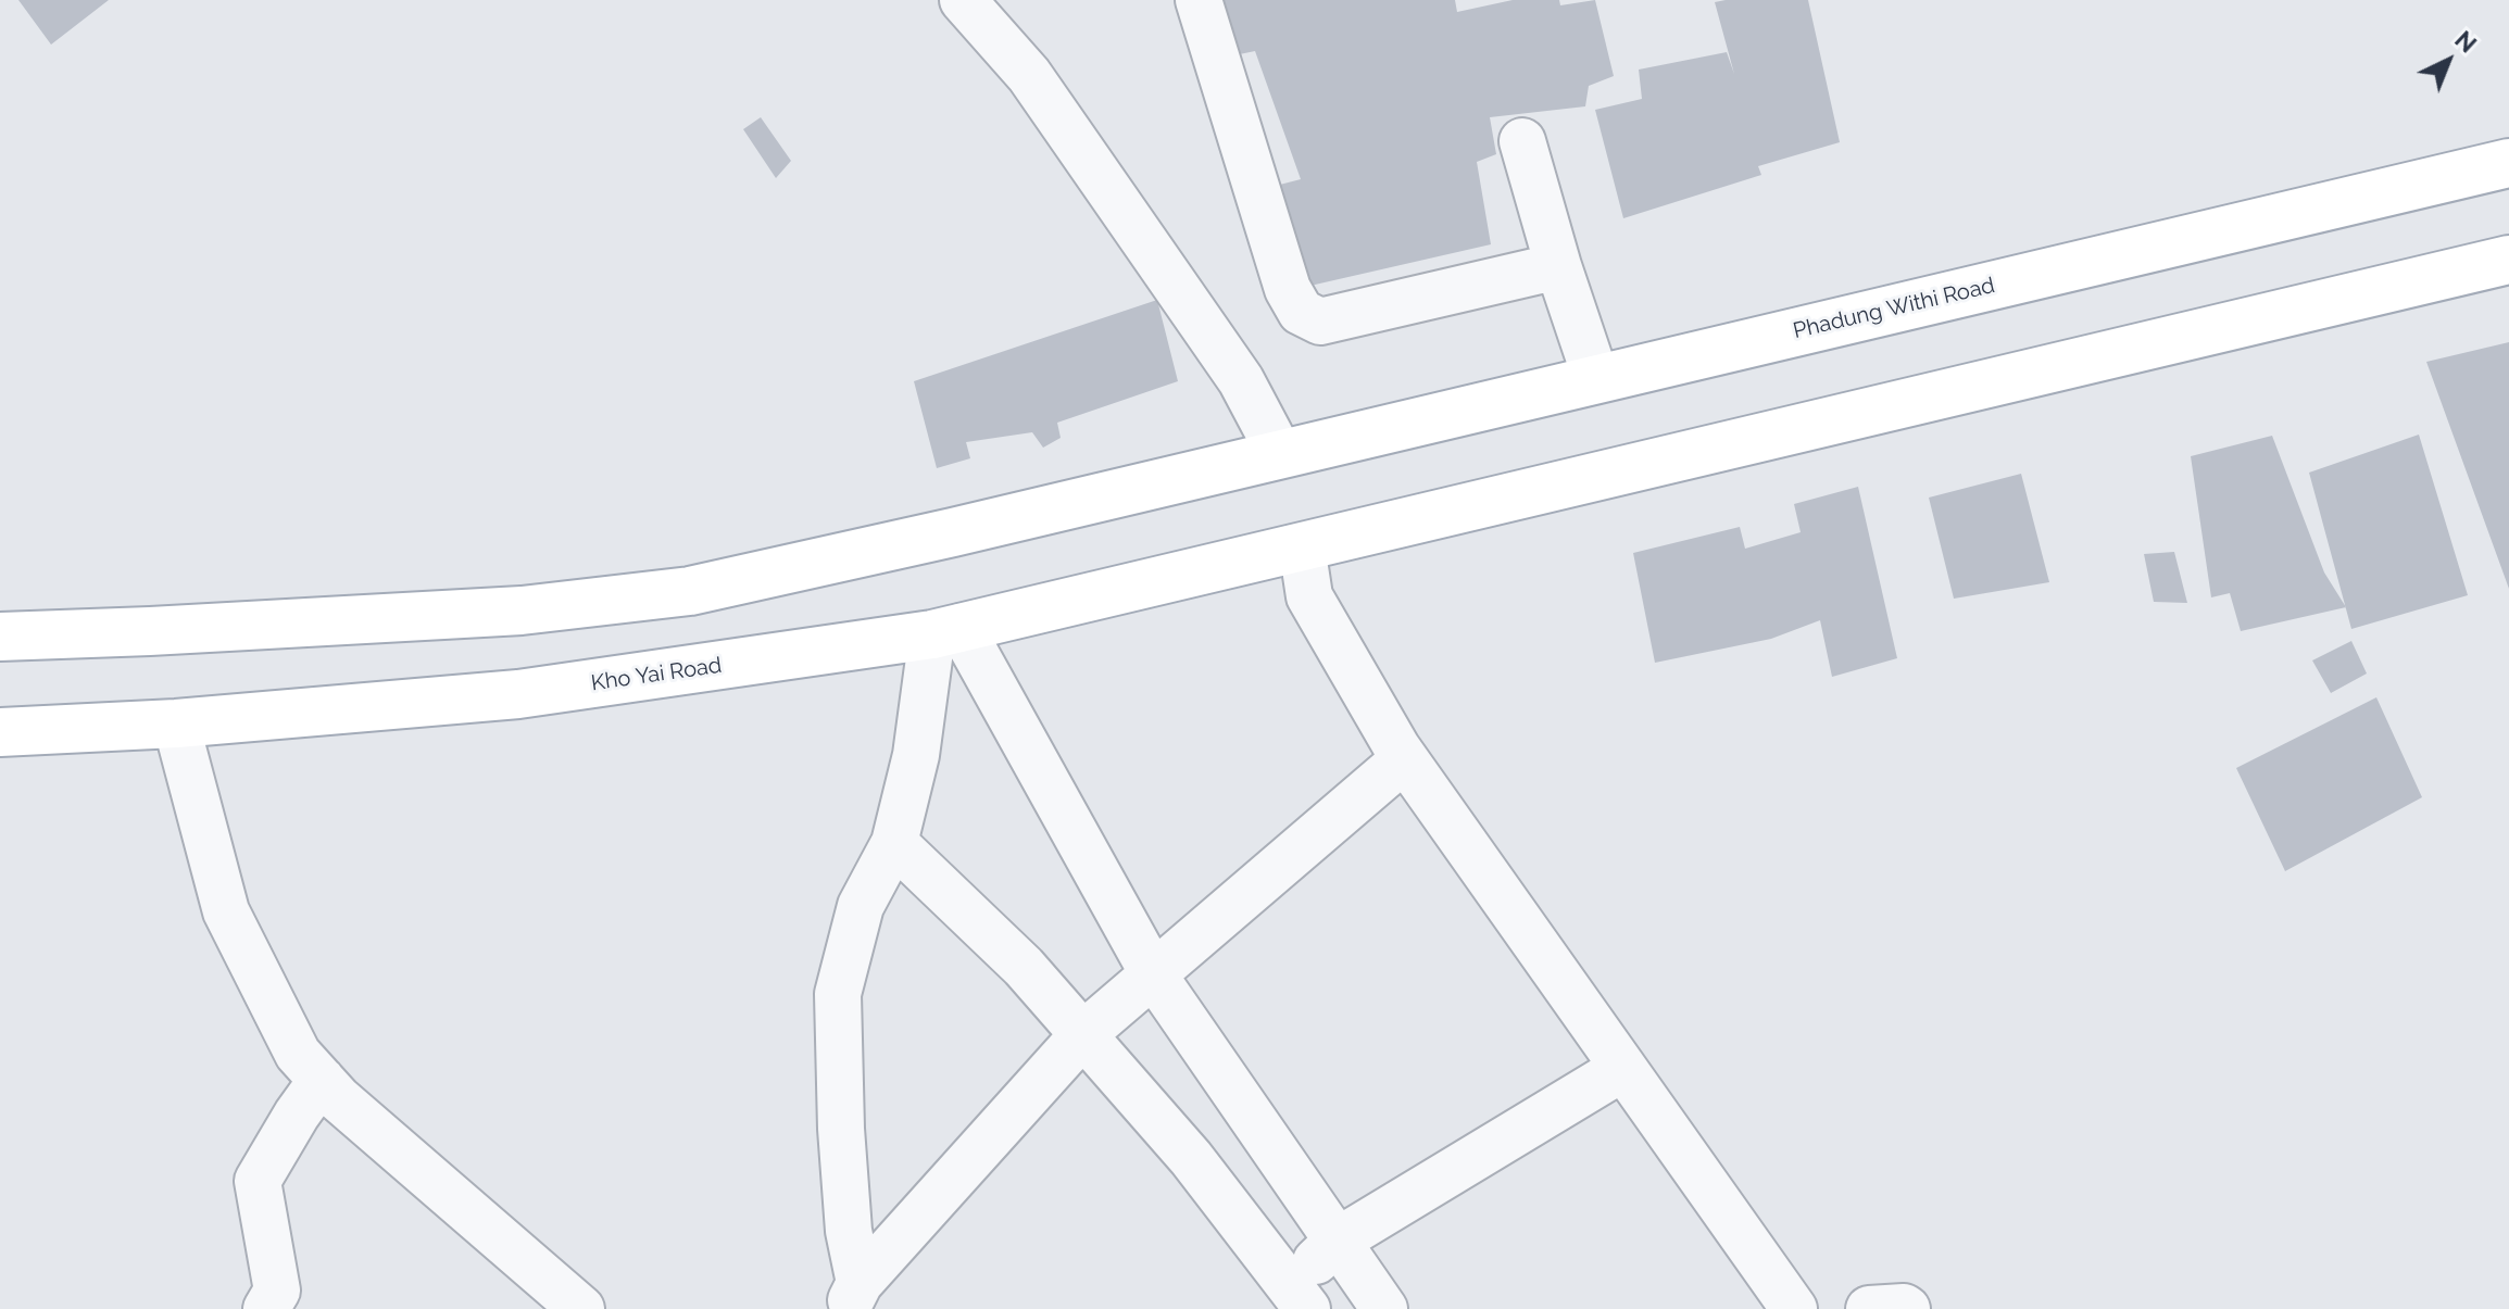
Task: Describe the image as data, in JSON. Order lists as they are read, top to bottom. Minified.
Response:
{"streets":{"main road":["Phadung Withi Road","Kho Yai Road"]},"north":"top right"}
